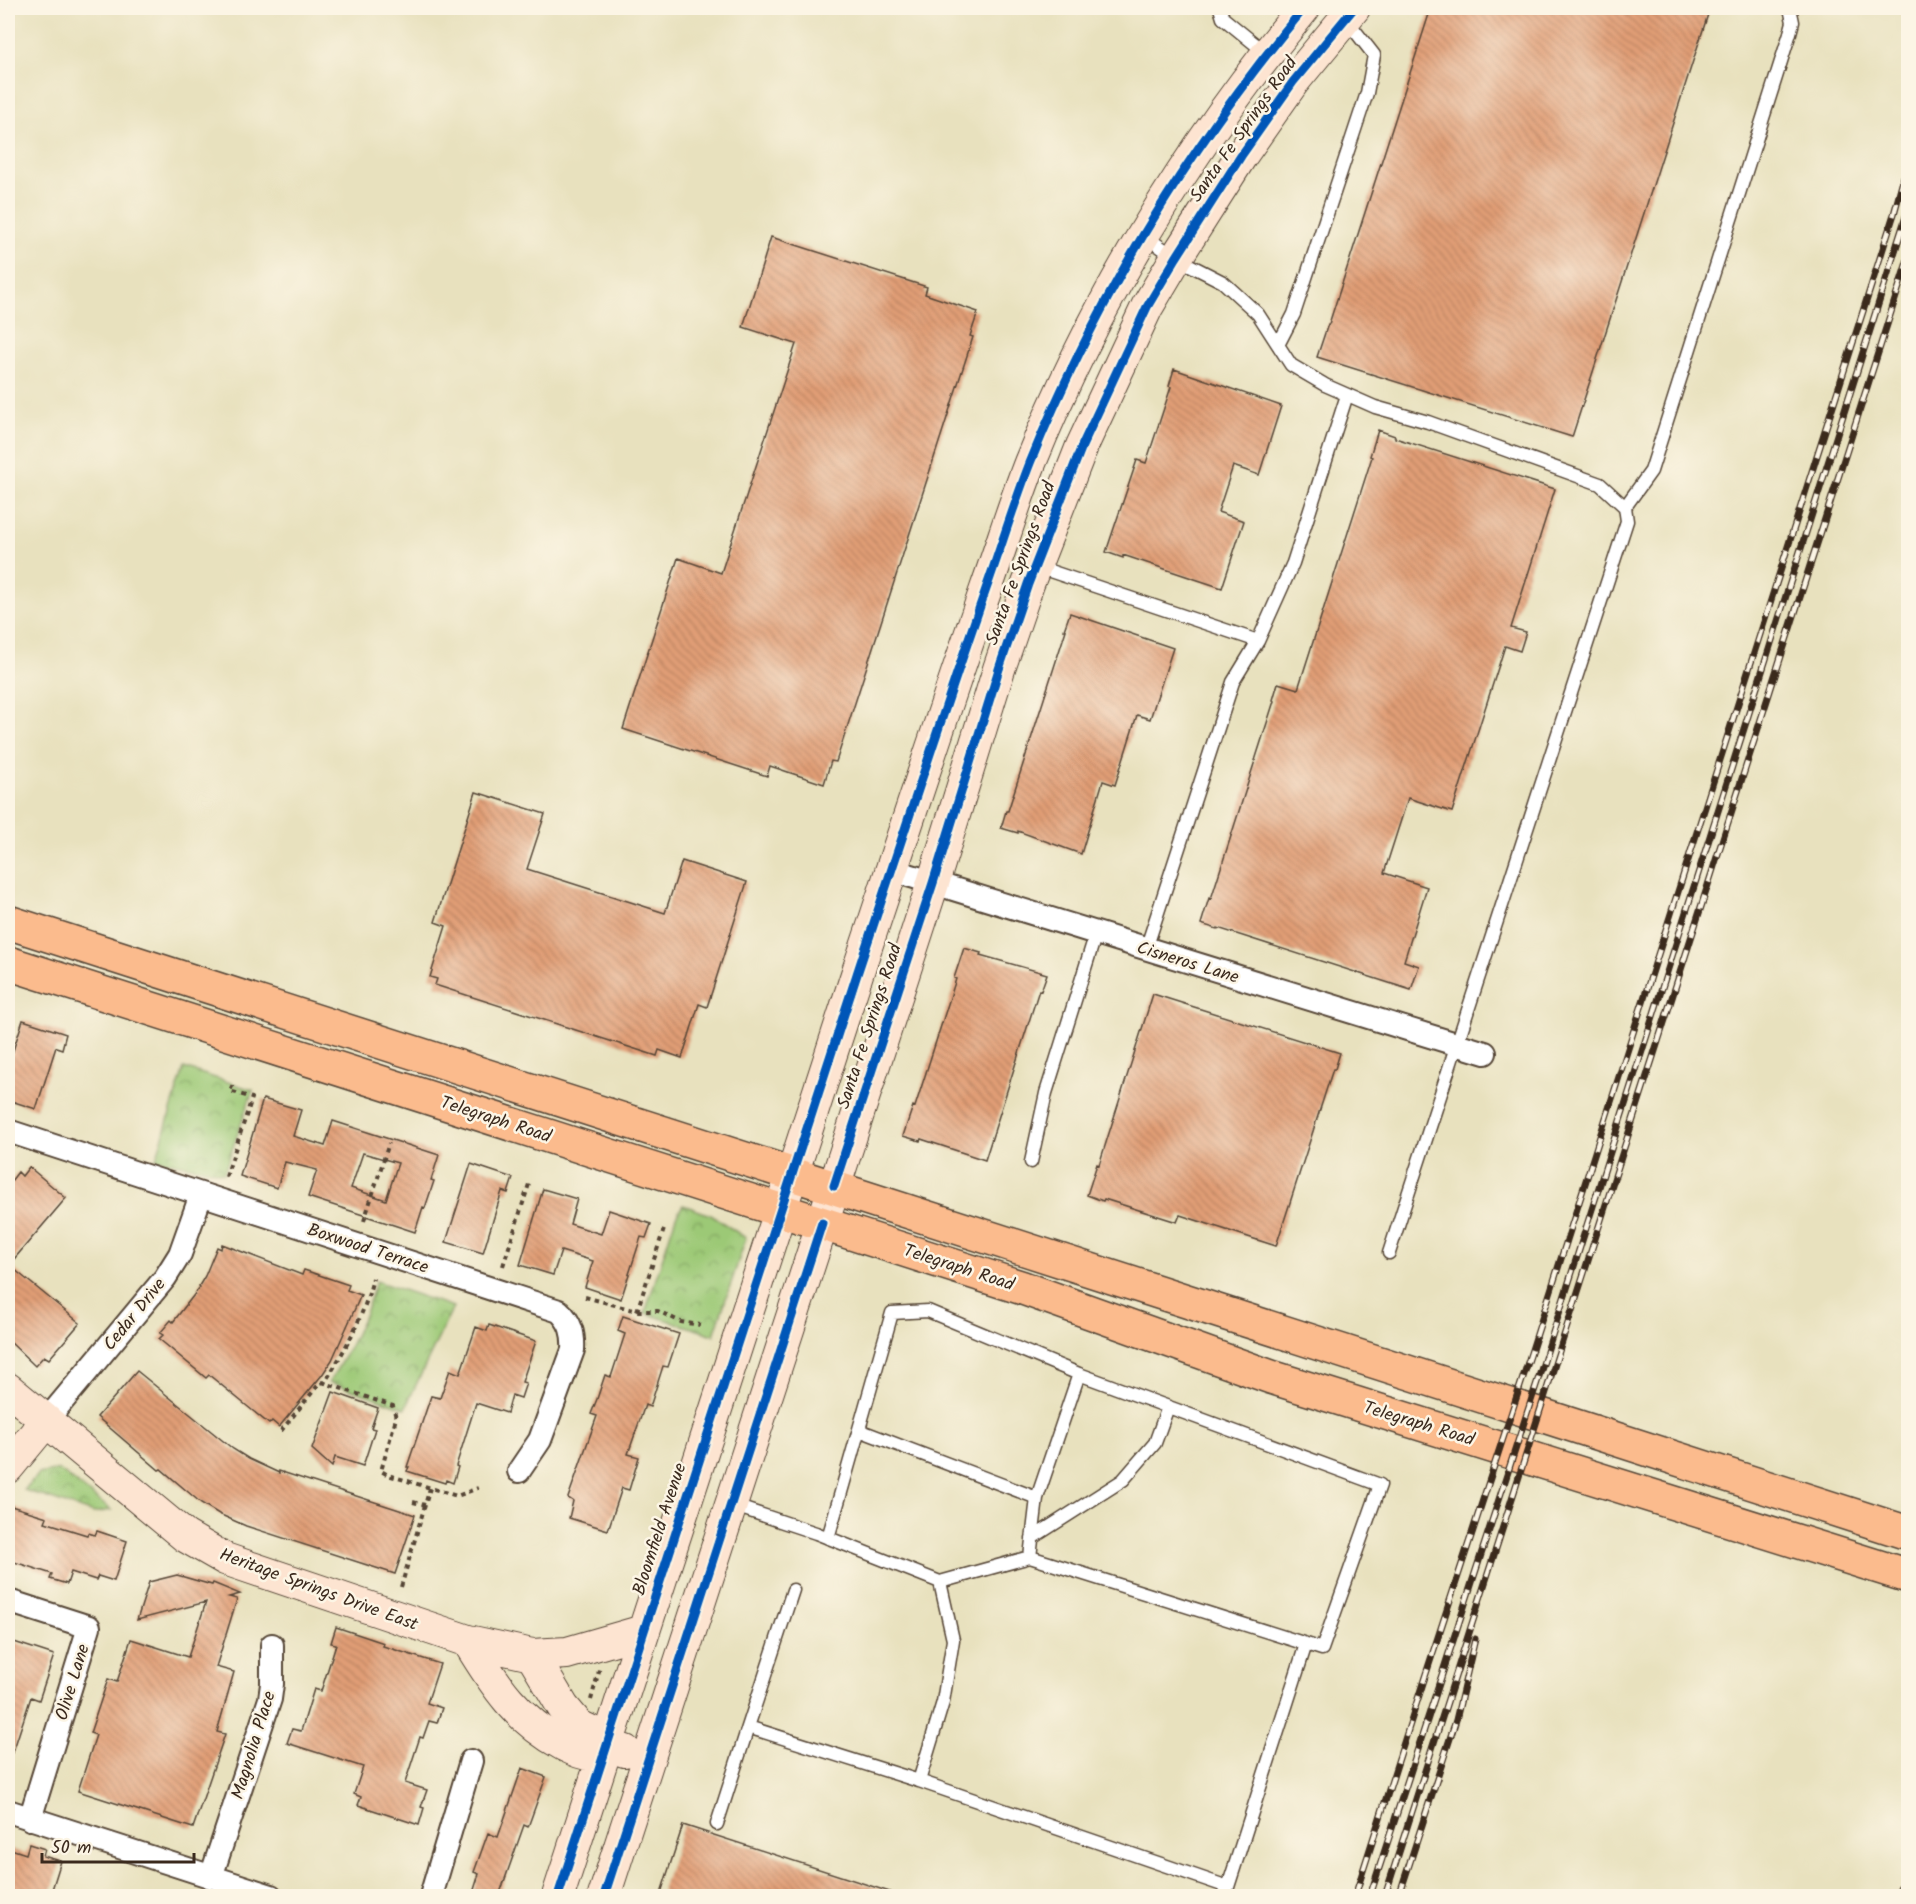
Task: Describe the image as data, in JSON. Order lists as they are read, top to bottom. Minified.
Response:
{"streets":{"main road":["Santa Fe Springs Road","Telegraph Road","Bloomfield Avenue","Heritage Springs Drive East"],"street":["Cisneros Lane","Boxwood Terrace","Cedar Drive","Olive Lane","Magnolia Place"]},"crossings":[["Santa Fe Springs Road","Cisneros Lane"],["Santa Fe Springs Road","Telegraph Road"],["Santa Fe Springs Road","Bloomfield Avenue"],["Telegraph Road","Bloomfield Avenue"],["Boxwood Terrace","Cedar Drive"],["Cedar Drive","Heritage Springs Drive East"],["Bloomfield Avenue","Heritage Springs Drive East"]],"scale_bar":"50 m"}
